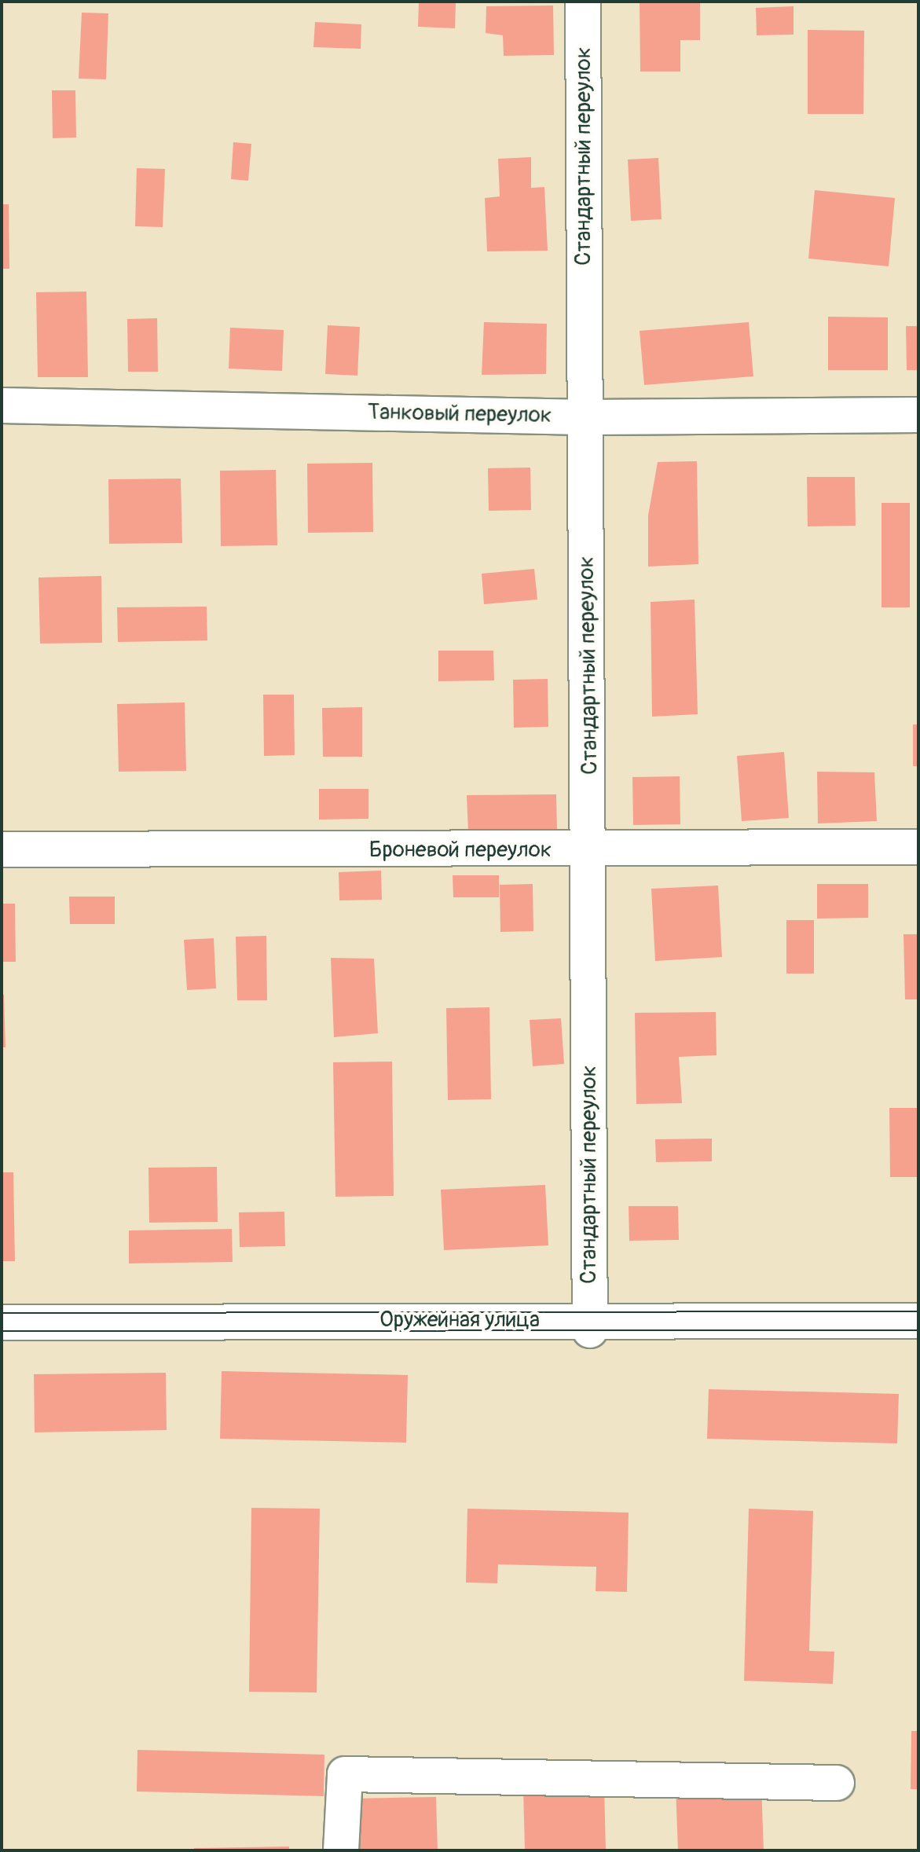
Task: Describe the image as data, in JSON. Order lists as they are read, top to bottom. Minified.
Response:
{"streets":{"street":["Стандартный переулок","Танковый переулок","Броневой переулок","Оружейная улица"]},"crossings":[["Стандартный переулок","Танковый переулок"],["Стандартный переулок","Броневой переулок"],["Стандартный переулок","Оружейная улица"]]}
